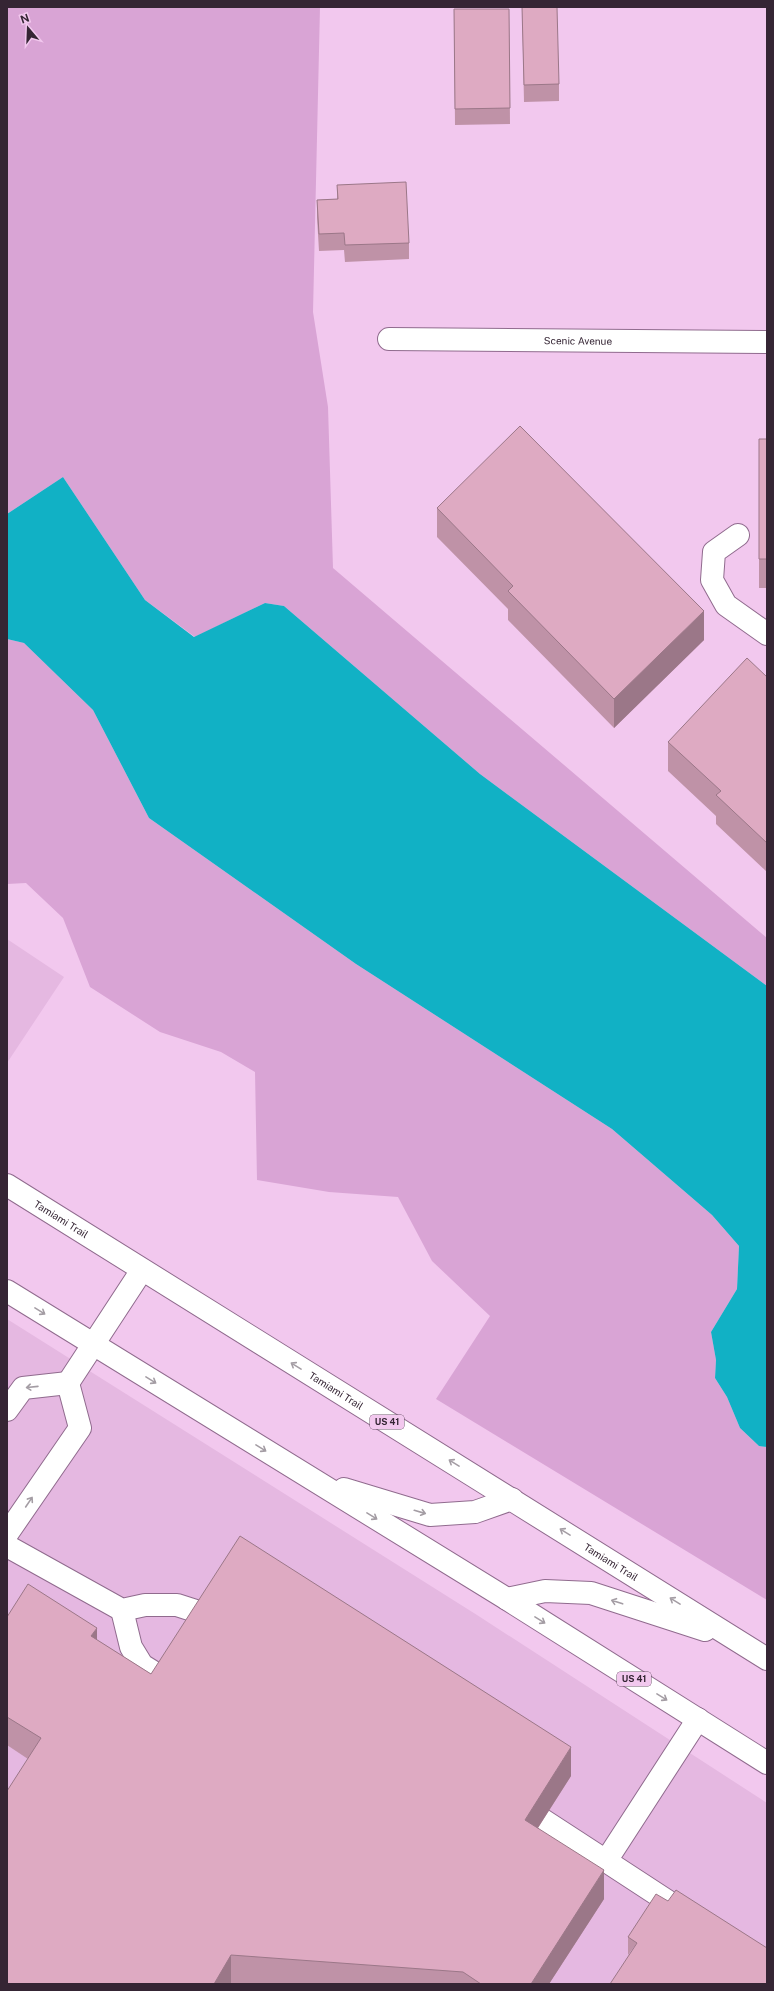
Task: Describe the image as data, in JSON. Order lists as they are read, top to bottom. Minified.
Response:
{"streets":{"main road":["Scenic Avenue","Tamiami Trail","US 41"]},"north":"top"}
